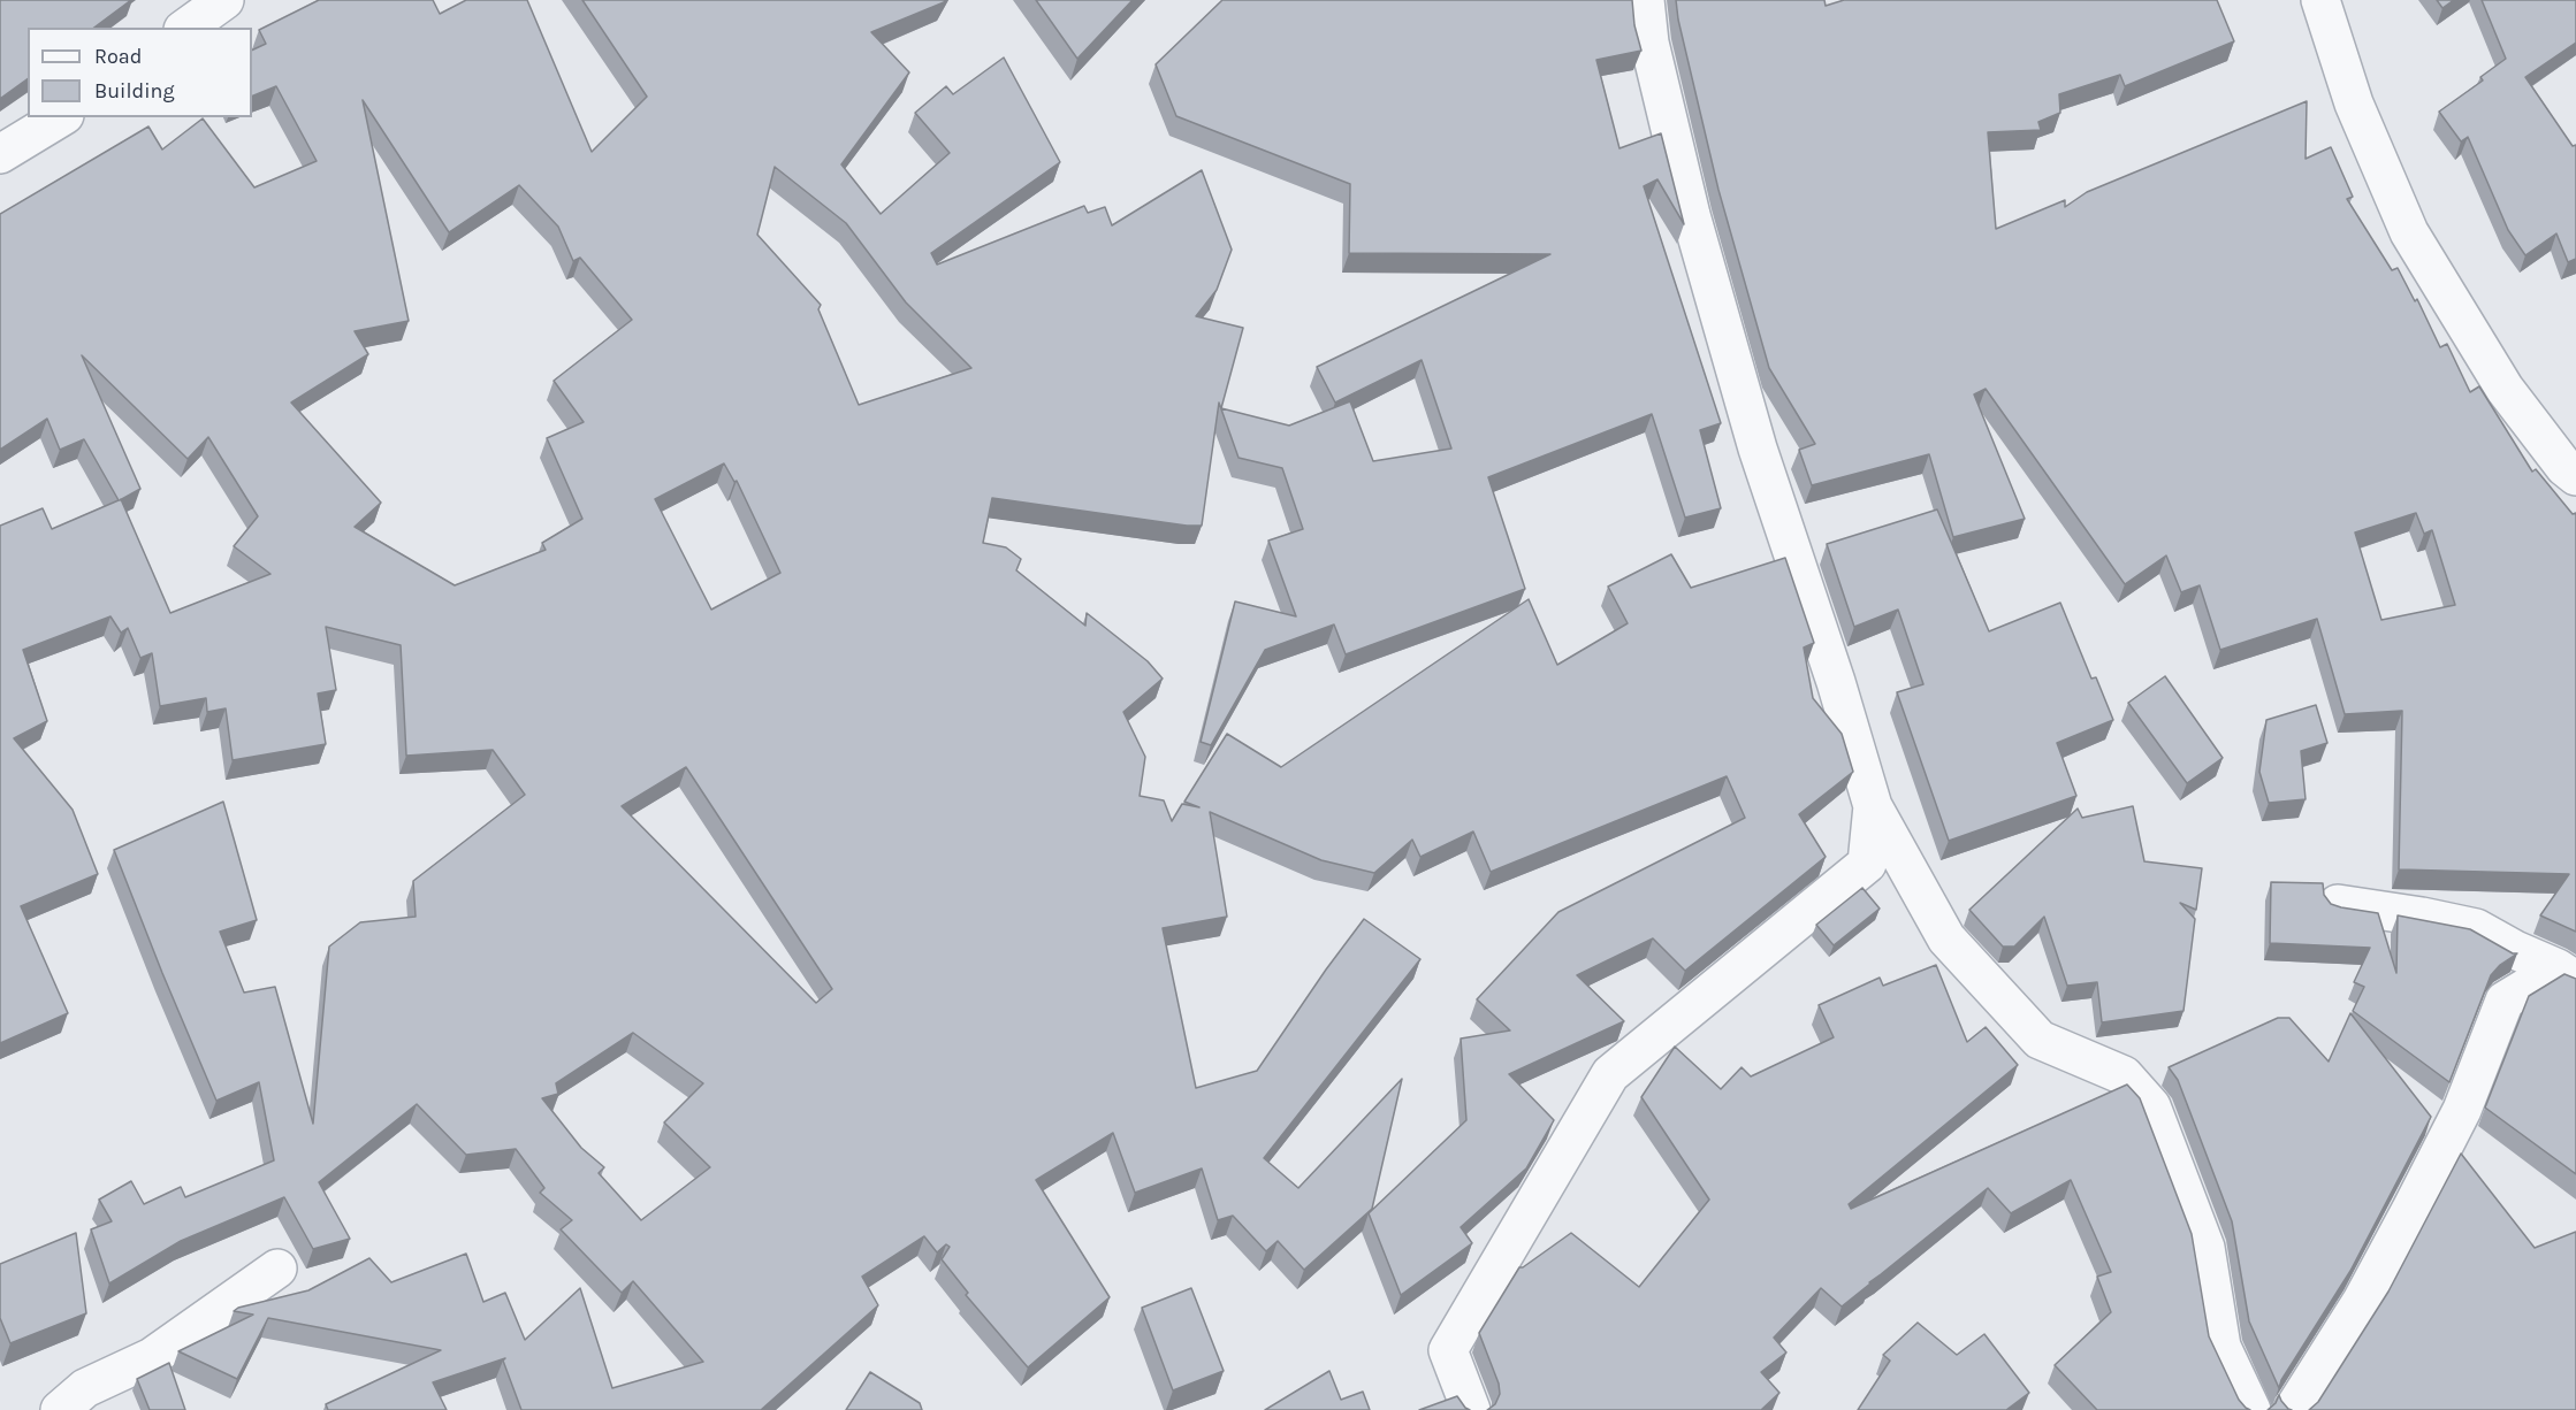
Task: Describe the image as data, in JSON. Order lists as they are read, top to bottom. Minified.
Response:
{"legend":["Road","Building"]}
